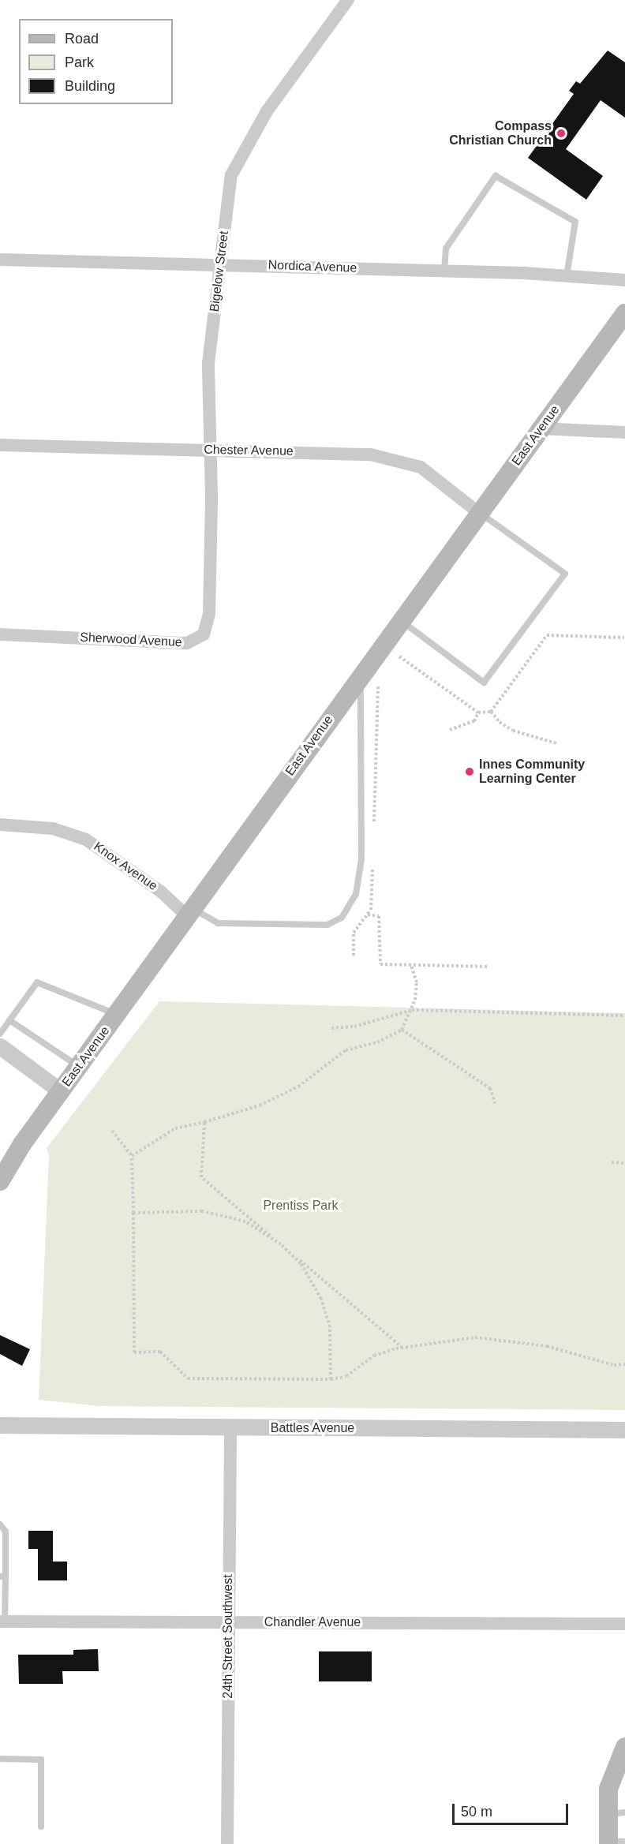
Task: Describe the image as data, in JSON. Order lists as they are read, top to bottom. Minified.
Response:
{"streets":{"main road":["East Avenue"],"street":["Nordica Avenue","Bigelow Street","Chester Avenue","Sherwood Avenue","Knox Avenue","Battles Avenue","Chandler Avenue","24th Street Southwest"]},"crossings":[["Nordica Avenue","Bigelow Street"],["Bigelow Street","Chester Avenue"],["Bigelow Street","Sherwood Avenue"],["East Avenue","Chester Avenue"],["East Avenue","Knox Avenue"],["Battles Avenue","24th Street Southwest"],["Chandler Avenue","24th Street Southwest"]],"parks":["Prentiss Park"],"places":["Compass Christian Church","Innes Community Learning Center"],"legend":["Road","Park","Building"],"scale_bar":"50 m"}
